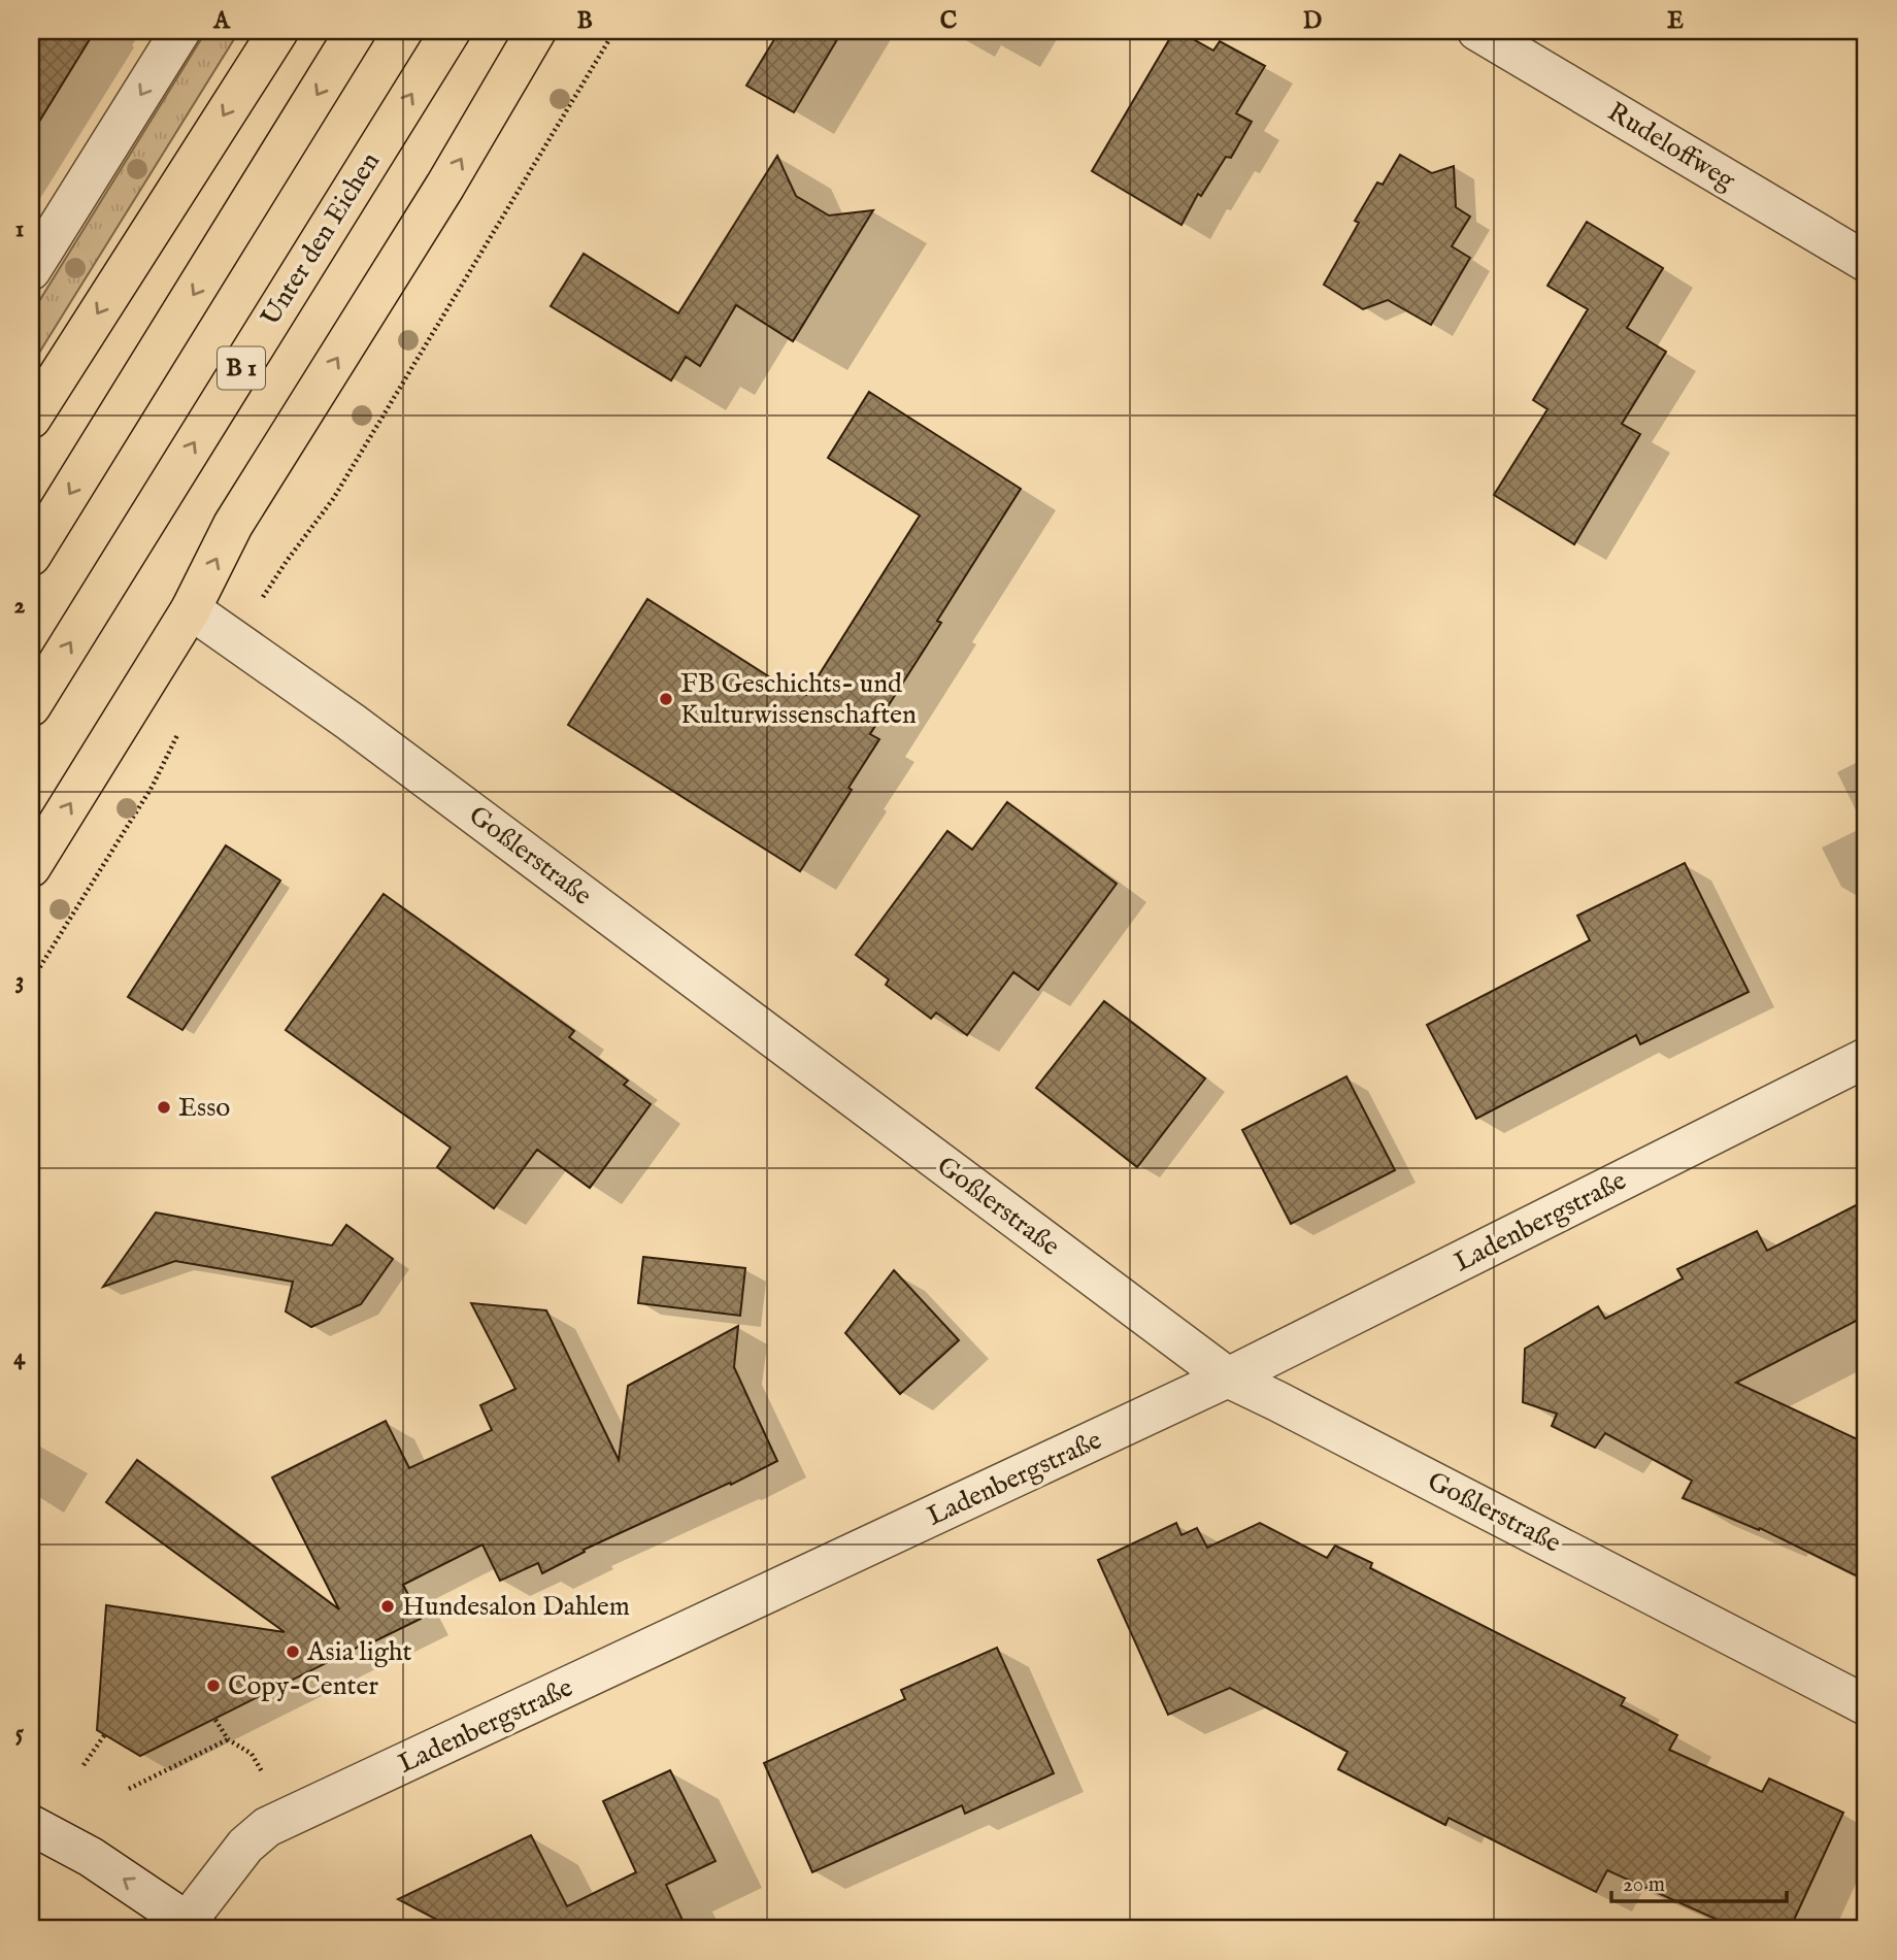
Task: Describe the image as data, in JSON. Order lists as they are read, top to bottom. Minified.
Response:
{"streets":{"main road":["Unter den Eichen","B 1"],"street":["Rudeloffweg","Goßlerstraße","Ladenbergstraße"]},"crossings":[["Goßlerstraße","Ladenbergstraße"]],"places":["FB Geschichts- und Kulturwissenschaften","Esso","Hundesalon Dahlem","Asia light","Copy-Center"],"scale_bar":"20 m","grid":{"columns":["A","B","C","D","E"],"rows":["1","2","3","4","5"]}}
